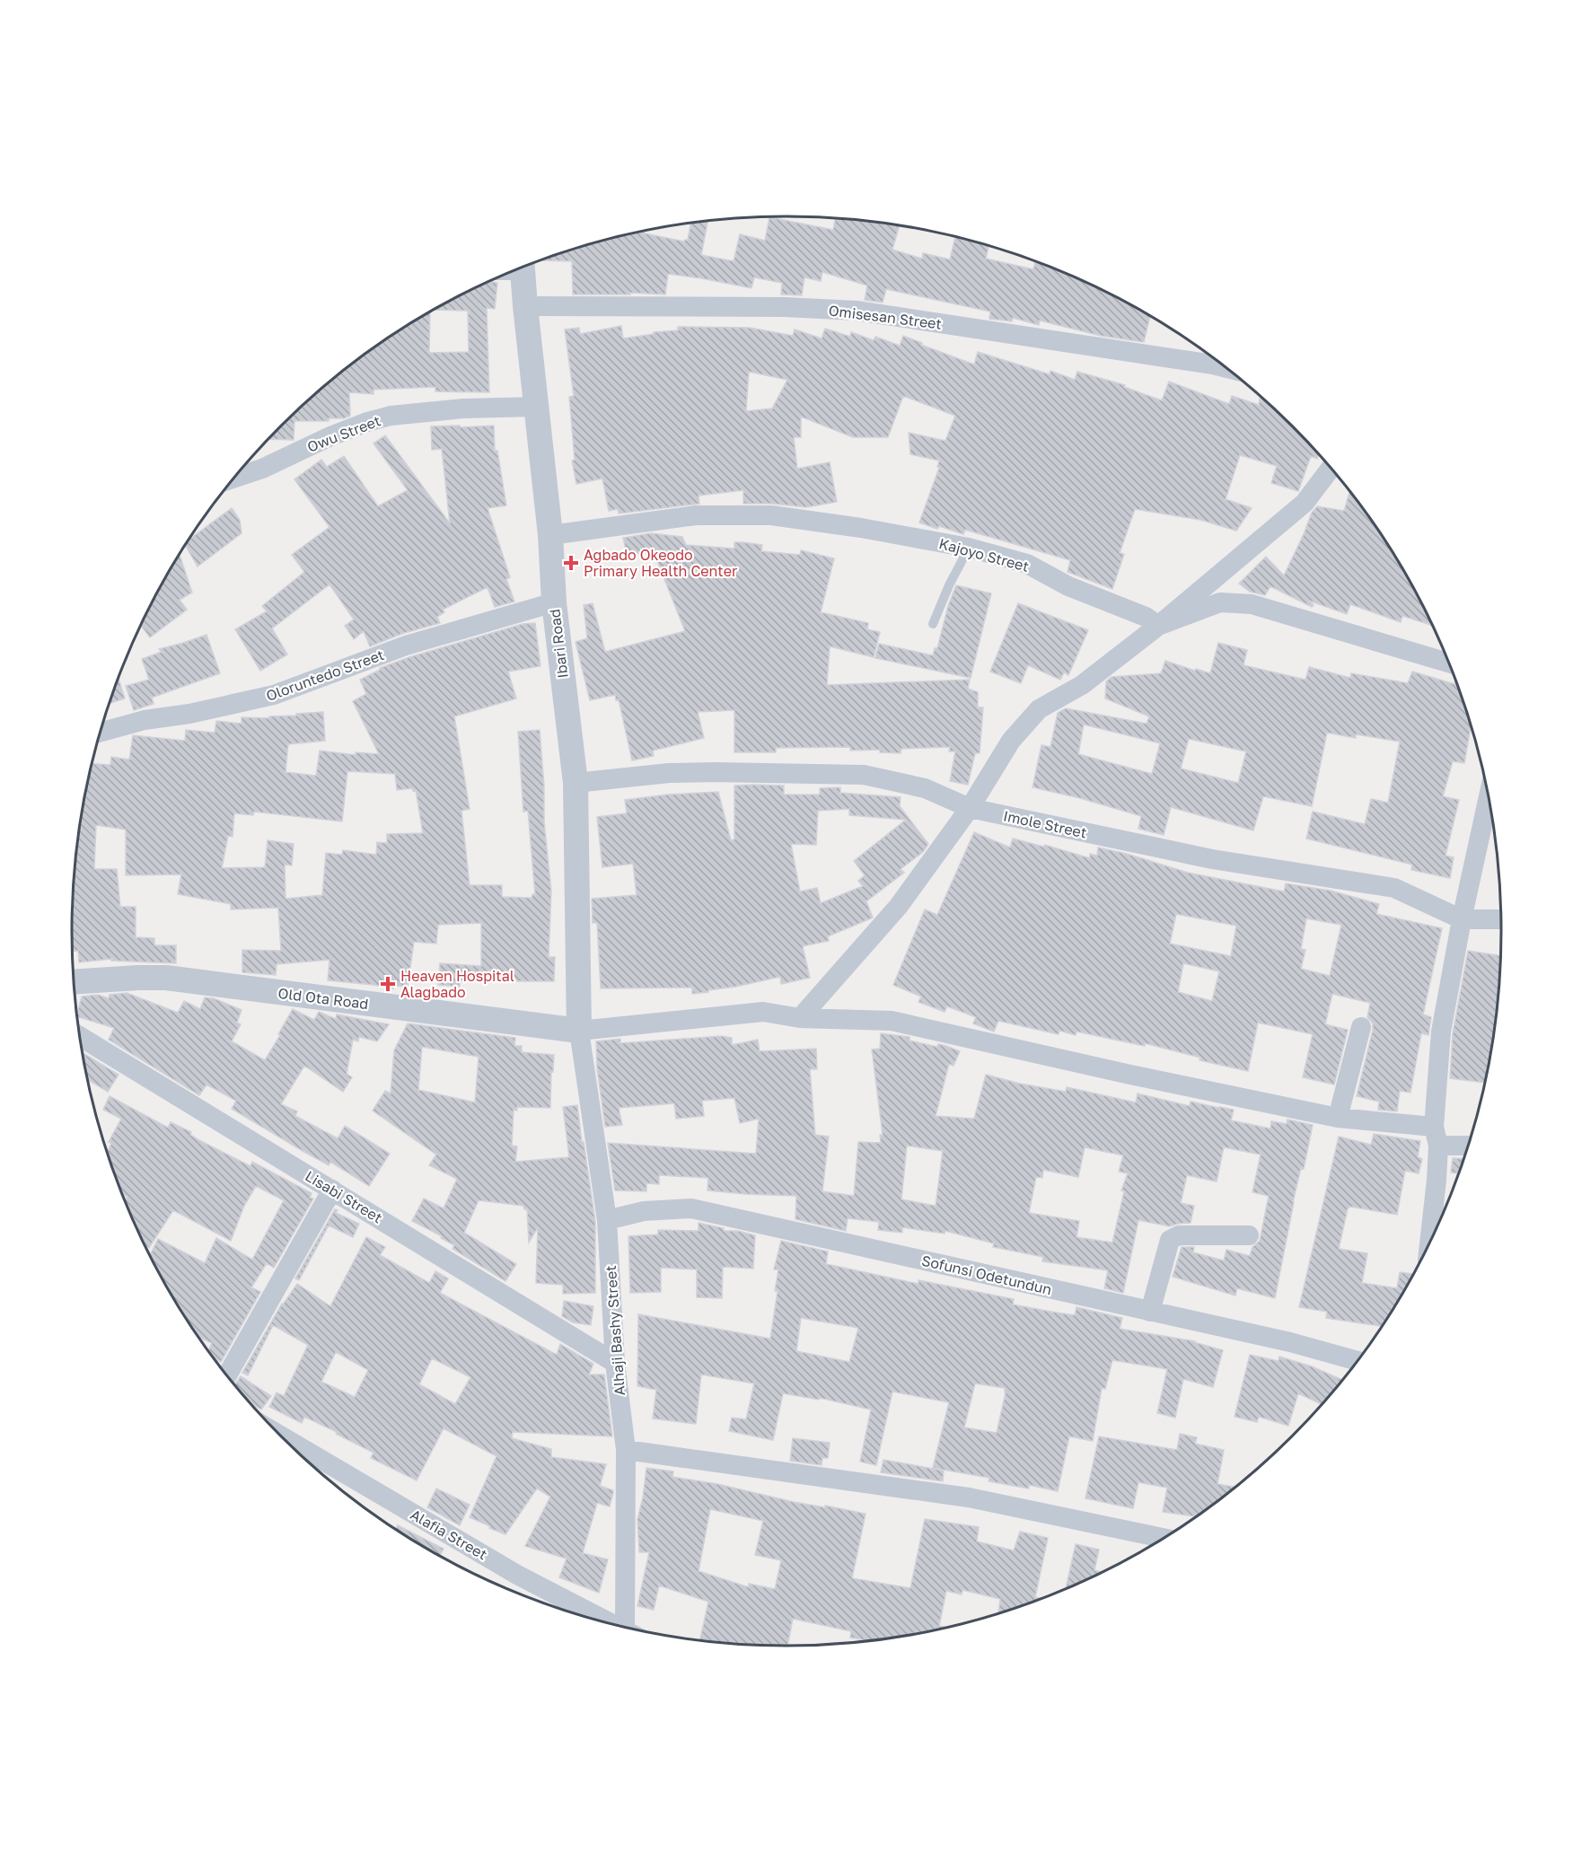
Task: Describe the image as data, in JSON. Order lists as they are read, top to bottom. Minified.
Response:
{"streets":{"street":["Omisesan Street","Owu Street","Kajoyo Street","Ibari Road","Oloruntedo Street","Imole Street","Old Ota Road","Lisabi Street","Sofunsi Odetundun","Alhaji Bashy Street","Alafia Street"]},"crossings":[["Omisesan Street","Ibari Road"],["Owu Street","Ibari Road"],["Kajoyo Street","Ibari Road"],["Ibari Road","Oloruntedo Street"],["Ibari Road","Imole Street"],["Ibari Road","Old Ota Road"],["Ibari Road","Alhaji Bashy Street"],["Old Ota Road","Alhaji Bashy Street"],["Lisabi Street","Alhaji Bashy Street"],["Sofunsi Odetundun","Alhaji Bashy Street"]],"places":{"health":["Agbado Okeodo Primary Health Center","Heaven Hospital Alagbado"]}}
